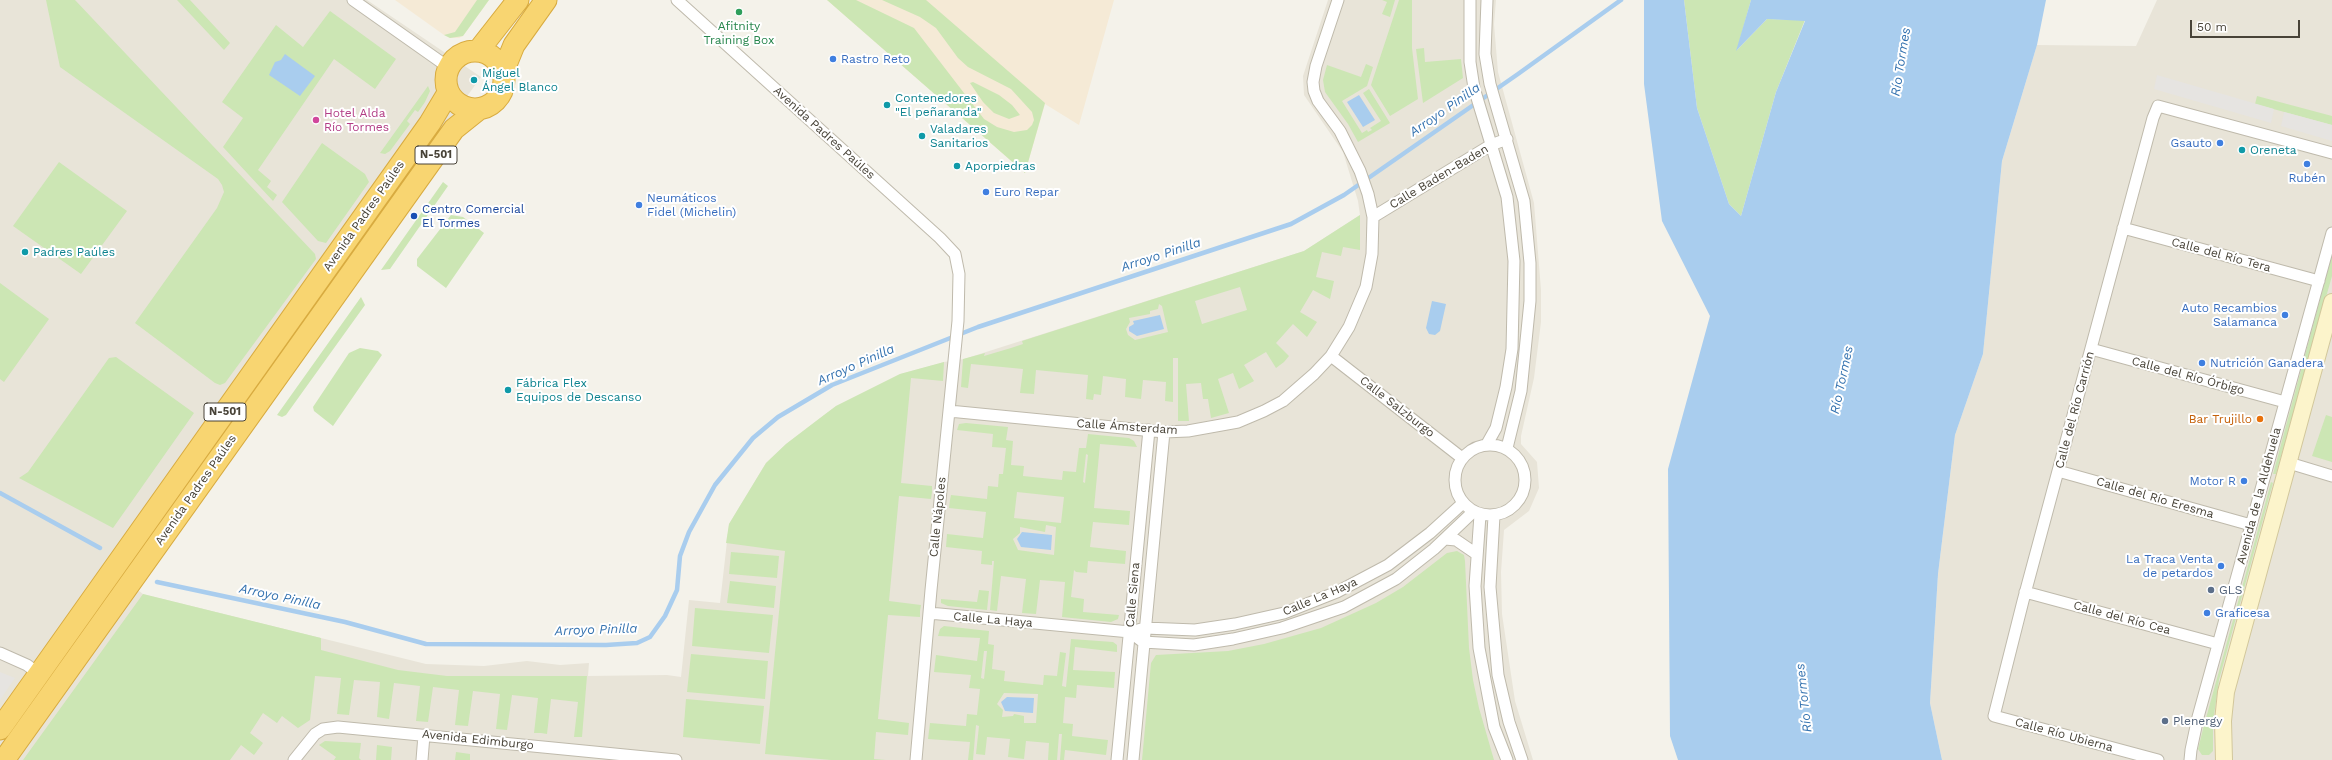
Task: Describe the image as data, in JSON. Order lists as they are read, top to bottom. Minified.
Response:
{"streets":{"highway":["Avenida Padres Paúles","N-501"],"main road":["Avenida de la Aldehuela"],"street":["Calle Baden-Baden","Calle del Río Tera","Calle del Río Órbigo","Calle Salzburgo","Calle del Río Carrión","Calle Ámsterdam","Calle del Río Eresma","Calle Nápoles","Calle Siena","Calle La Haya","Calle del Río Cea","Calle Río Ubierna","Avenida Edimburgo"]},"crossings":[["Avenida Padres Paúles","N-501"],["Avenida Padres Paúles","Calle Nápoles"],["Calle Baden-Baden","Calle Ámsterdam"],["Calle del Río Tera","Calle del Río Carrión"],["Calle del Río Tera","Avenida de la Aldehuela"],["Calle del Río Órbigo","Calle del Río Carrión"],["Calle del Río Órbigo","Avenida de la Aldehuela"],["Calle Salzburgo","Calle Ámsterdam"],["Calle Salzburgo","Calle La Haya"],["Calle del Río Carrión","Calle del Río Eresma"],["Calle del Río Carrión","Calle del Río Cea"],["Calle del Río Carrión","Calle Río Ubierna"],["Calle Ámsterdam","Calle Nápoles"],["Calle Ámsterdam","Calle Siena"],["Avenida de la Aldehuela","Calle del Río Eresma"],["Avenida de la Aldehuela","Calle del Río Cea"],["Calle Nápoles","Calle La Haya"],["Calle Siena","Calle La Haya"]],"water":["Río Tormes","Arroyo Pinilla"],"places":["Afitnity Training Box","Rastro Reto","Miguel Ángel Blanco","Contenedores \"El peñaranda\"","Hotel Alda Río Tormes","Valadares Sanitarios","Gsauto","Oreneta","Rubén","Aporpiedras","Euro Repar","Neumáticos Fidel (Michelin)","Centro Comercial El Tormes","Padres Paúles","Auto Recambios Salamanca","Nutrición Ganadera","Fábrica Flex Equipos de Descanso","Bar Trujillo","Motor R","La Traca Venta de petardos","GLS","Graficesa","Plenergy"],"scale_bar":"50 m"}
